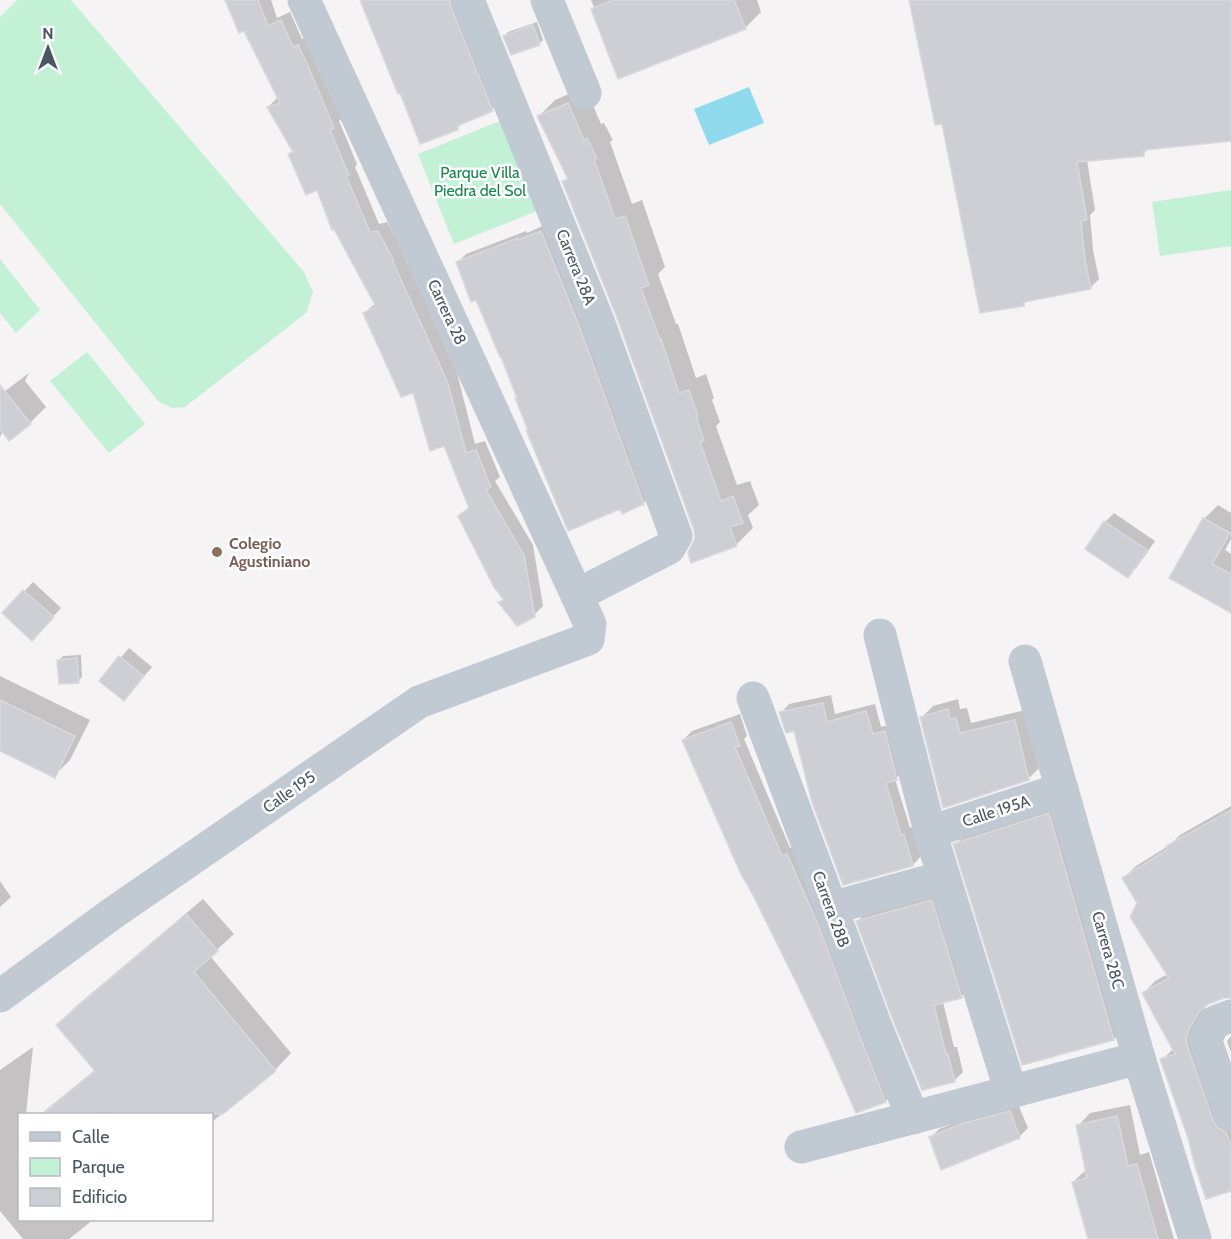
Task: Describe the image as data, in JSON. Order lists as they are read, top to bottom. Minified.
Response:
{"streets":{"street":["Carrera 28A","Carrera 28","Calle 195","Calle 195A","Carrera 28B","Carrera 28C"]},"crossings":[["Carrera 28A","Calle 195"],["Carrera 28","Calle 195"],["Calle 195A","Carrera 28C"]],"parks":["Parque Villa Piedra del Sol"],"places":["Colegio Agustiniano"],"legend":["Calle","Parque","Edificio"],"north":"top"}
